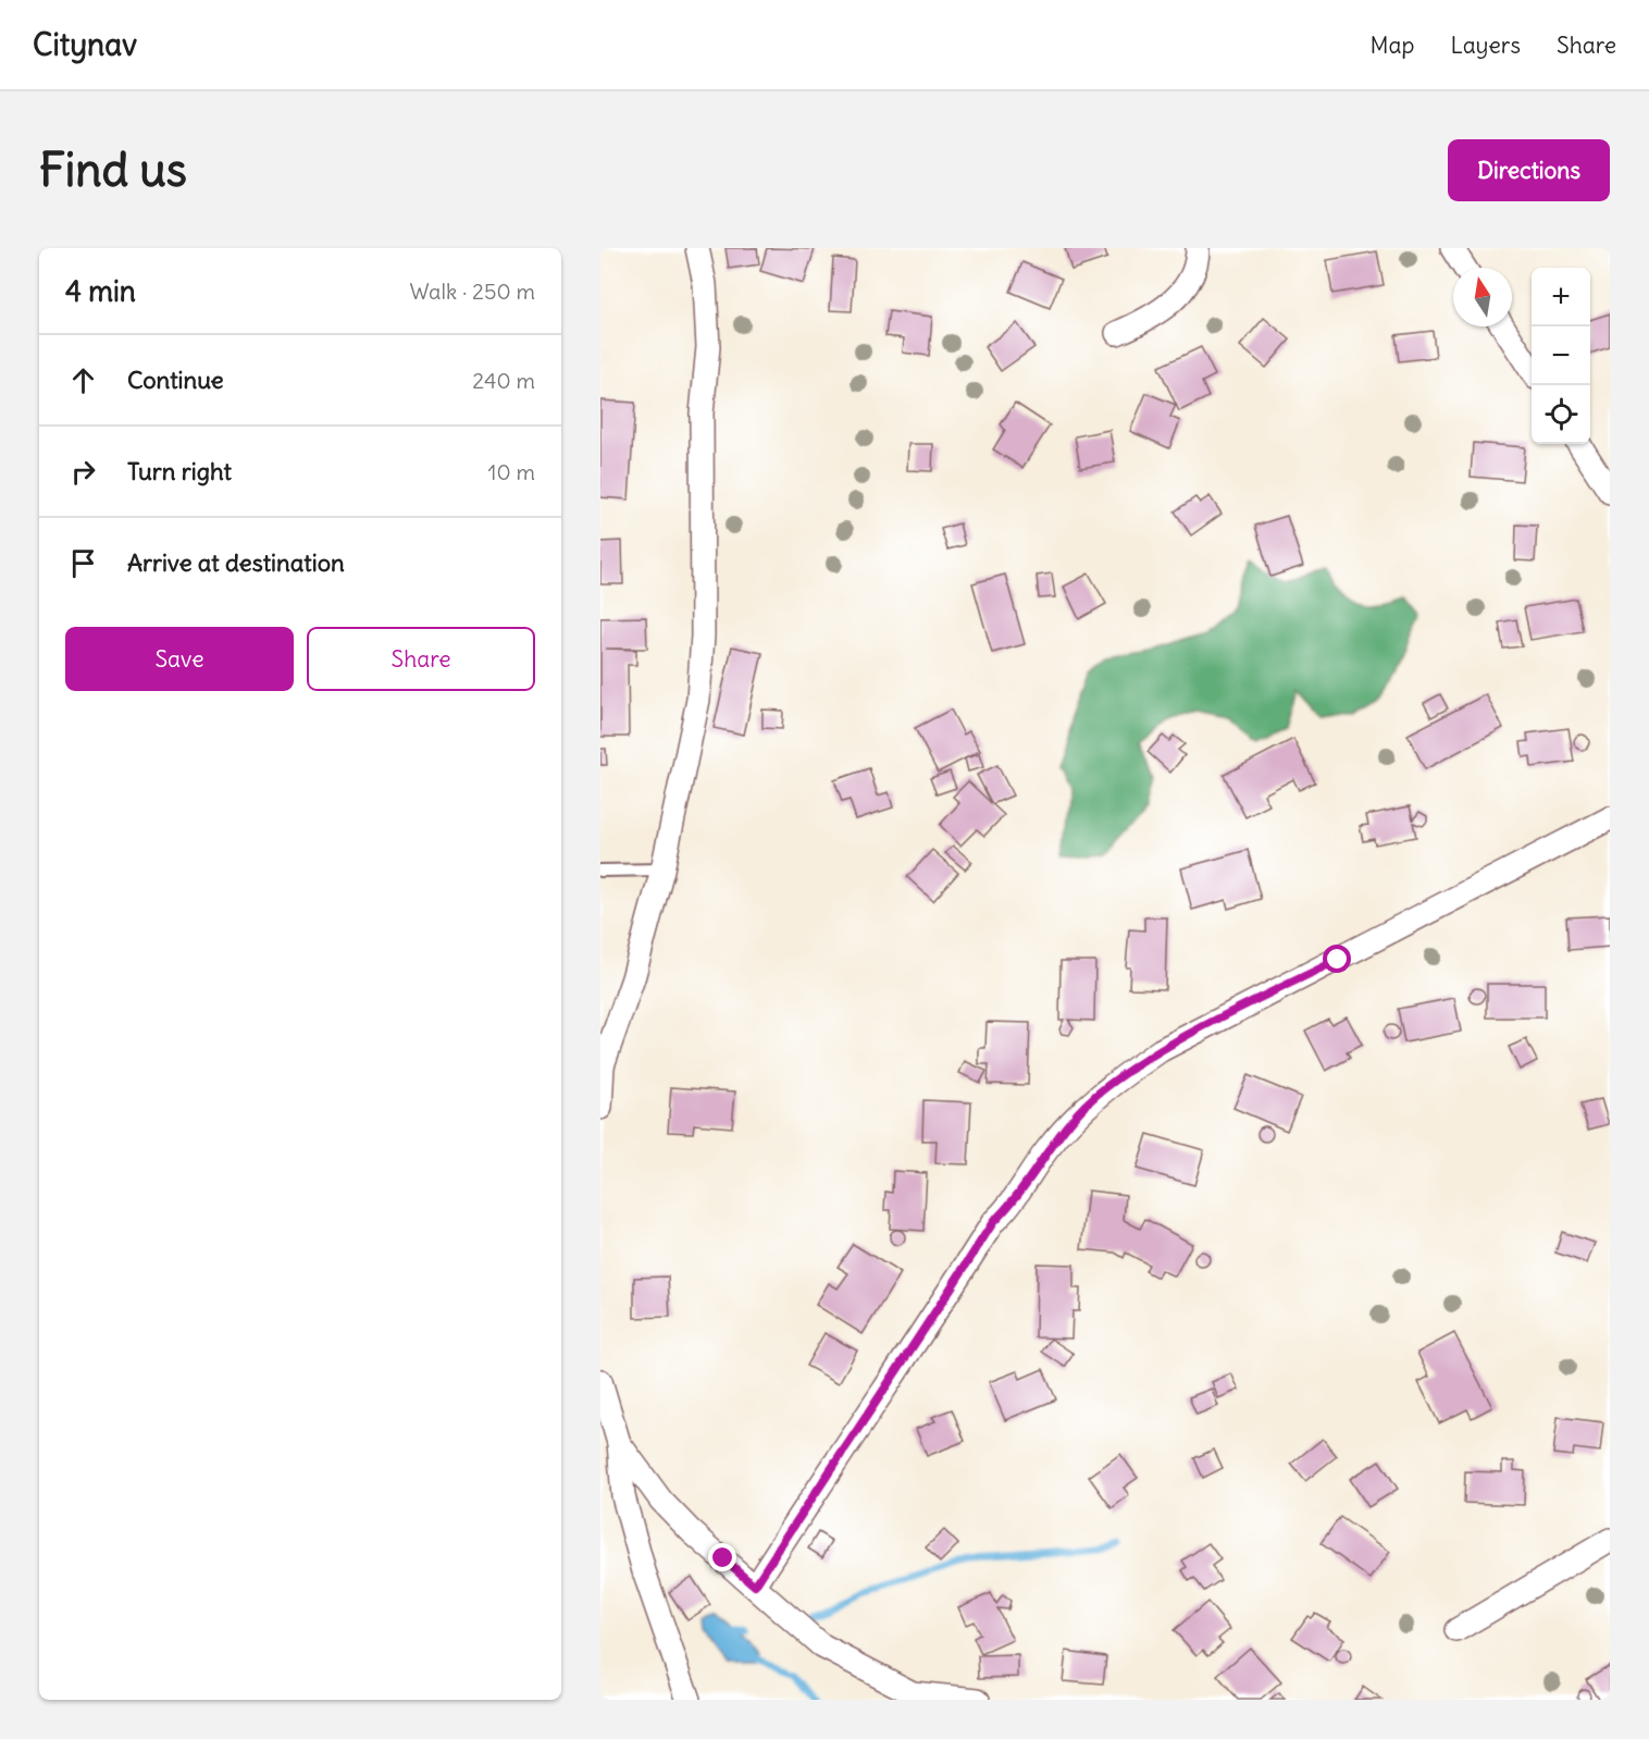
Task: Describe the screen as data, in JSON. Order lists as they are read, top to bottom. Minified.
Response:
{"north":"top","page":{"header":"Citynav","nav":["Map","Layers","Share"],"buttons":["Directions",["Save","Share"]],"title":"Find us","heading":["4 min","Walk · 250 m"],"map_buttons":["+","−"],"list":[["Continue","240 m"],["Turn right","10 m"],"Arrive at destination"]}}
